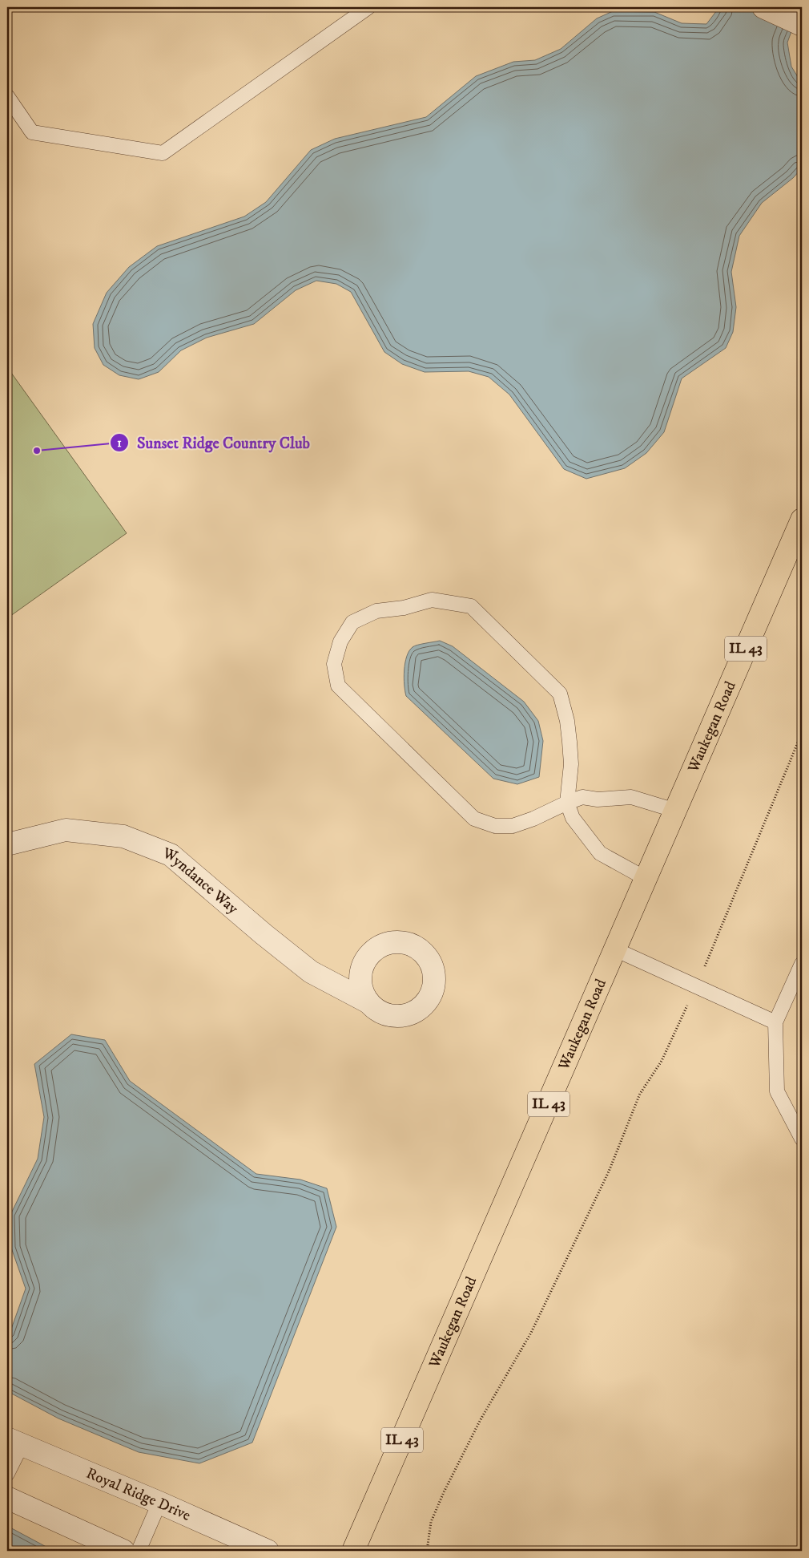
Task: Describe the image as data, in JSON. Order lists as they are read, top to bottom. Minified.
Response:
{"streets":{"main road":["IL 43","Waukegan Road"],"street":["Wyndance Way","Royal Ridge Drive"]},"places":["Sunset Ridge Country Club"]}
